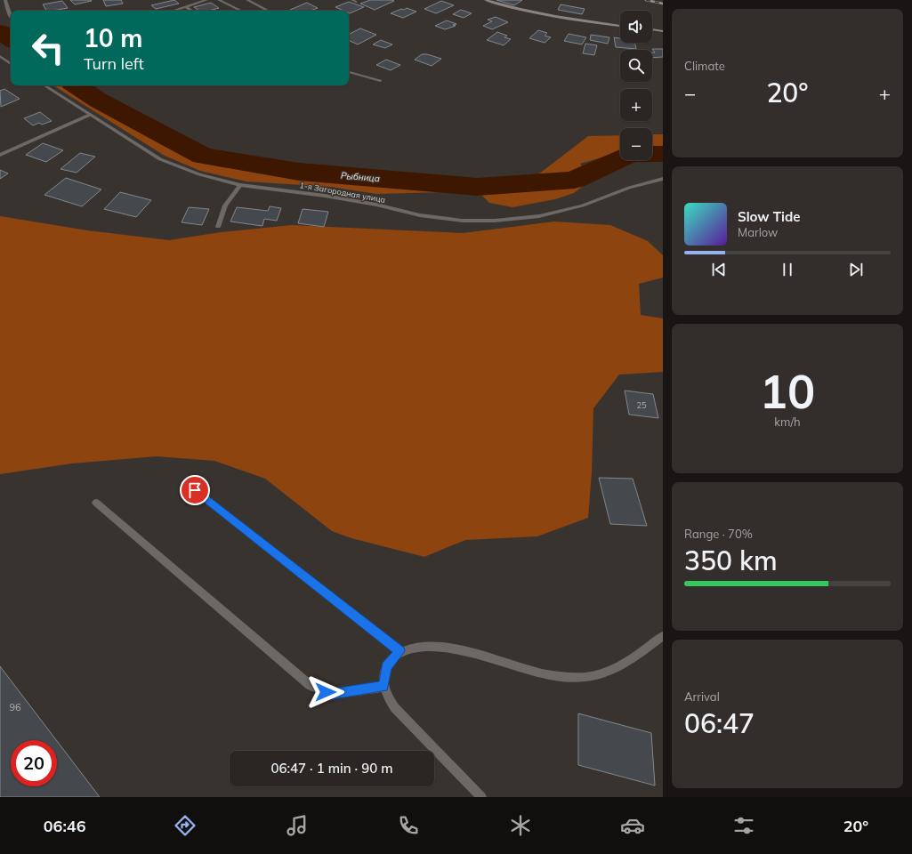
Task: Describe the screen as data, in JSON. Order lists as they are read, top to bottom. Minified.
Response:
{"streets":{"street":["1-я Загородная улица"]},"water":["Рыбница"],"house_numbers":["25","96"],"page":{"tile":["Climate",["10","km/h"],["Range · 70%","350 km"],["Arrival","06:47"]],"map_buttons":["+","−"],"turn":["10 m","Turn left"],"heat":["−","20°","+"],"song":["Slow Tide","Marlow"],"limit":"20","trip":"06:47 · 1 min · 90 m","tabs":["06:46","20°"]}}
